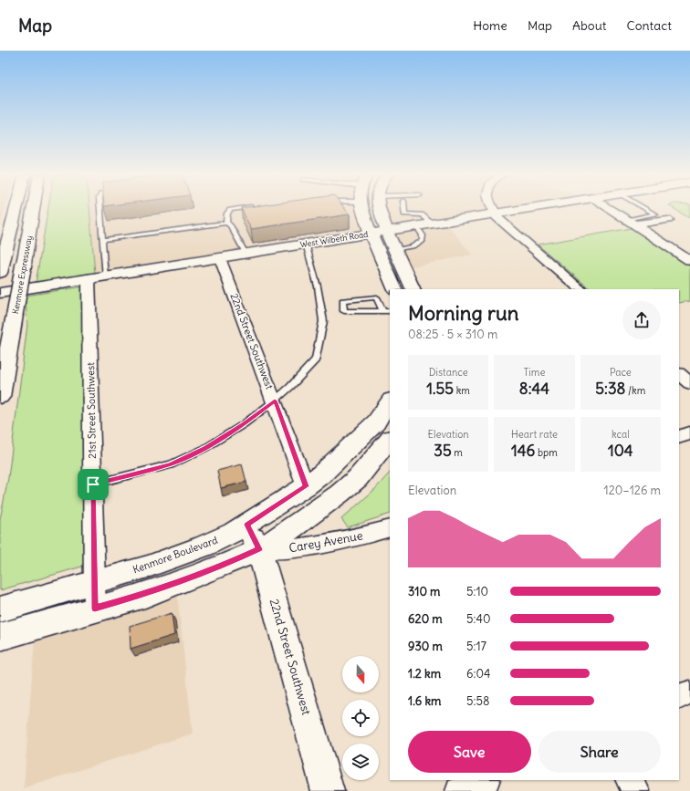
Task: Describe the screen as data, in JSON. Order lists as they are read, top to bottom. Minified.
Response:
{"streets":{"main road":["West Wilbeth Road","Kenmore Expressway","22nd Street Southwest","Kenmore Boulevard"],"street":["21st Street Southwest","Carey Avenue"]},"crossings":[["West Wilbeth Road","22nd Street Southwest"],["West Wilbeth Road","21st Street Southwest"],["22nd Street Southwest","Carey Avenue"],["22nd Street Southwest","Kenmore Boulevard"],["21st Street Southwest","Kenmore Boulevard"],["Carey Avenue","Kenmore Boulevard"]],"north":"bottom","page":{"header":"Map","nav":["Home","Map","About","Contact"],"heading":["Morning run","08:25 · 5 × 310 m"],"stats":[["Distance","1.55 km"],["Time","8:44"],["Pace","5:38 /km"],["Elevation","35 m"],["Heart rate","146 bpm"],["kcal","104"]],"chart":["Elevation","120–126 m"],"list":[{"name":"310 m","note":"5:10"},{"name":"620 m","note":"5:40"},{"name":"930 m","note":"5:17"},{"name":"1.2 km","note":"6:04"},{"name":"1.6 km","note":"5:58"}],"buttons":["Save","Share"]}}
